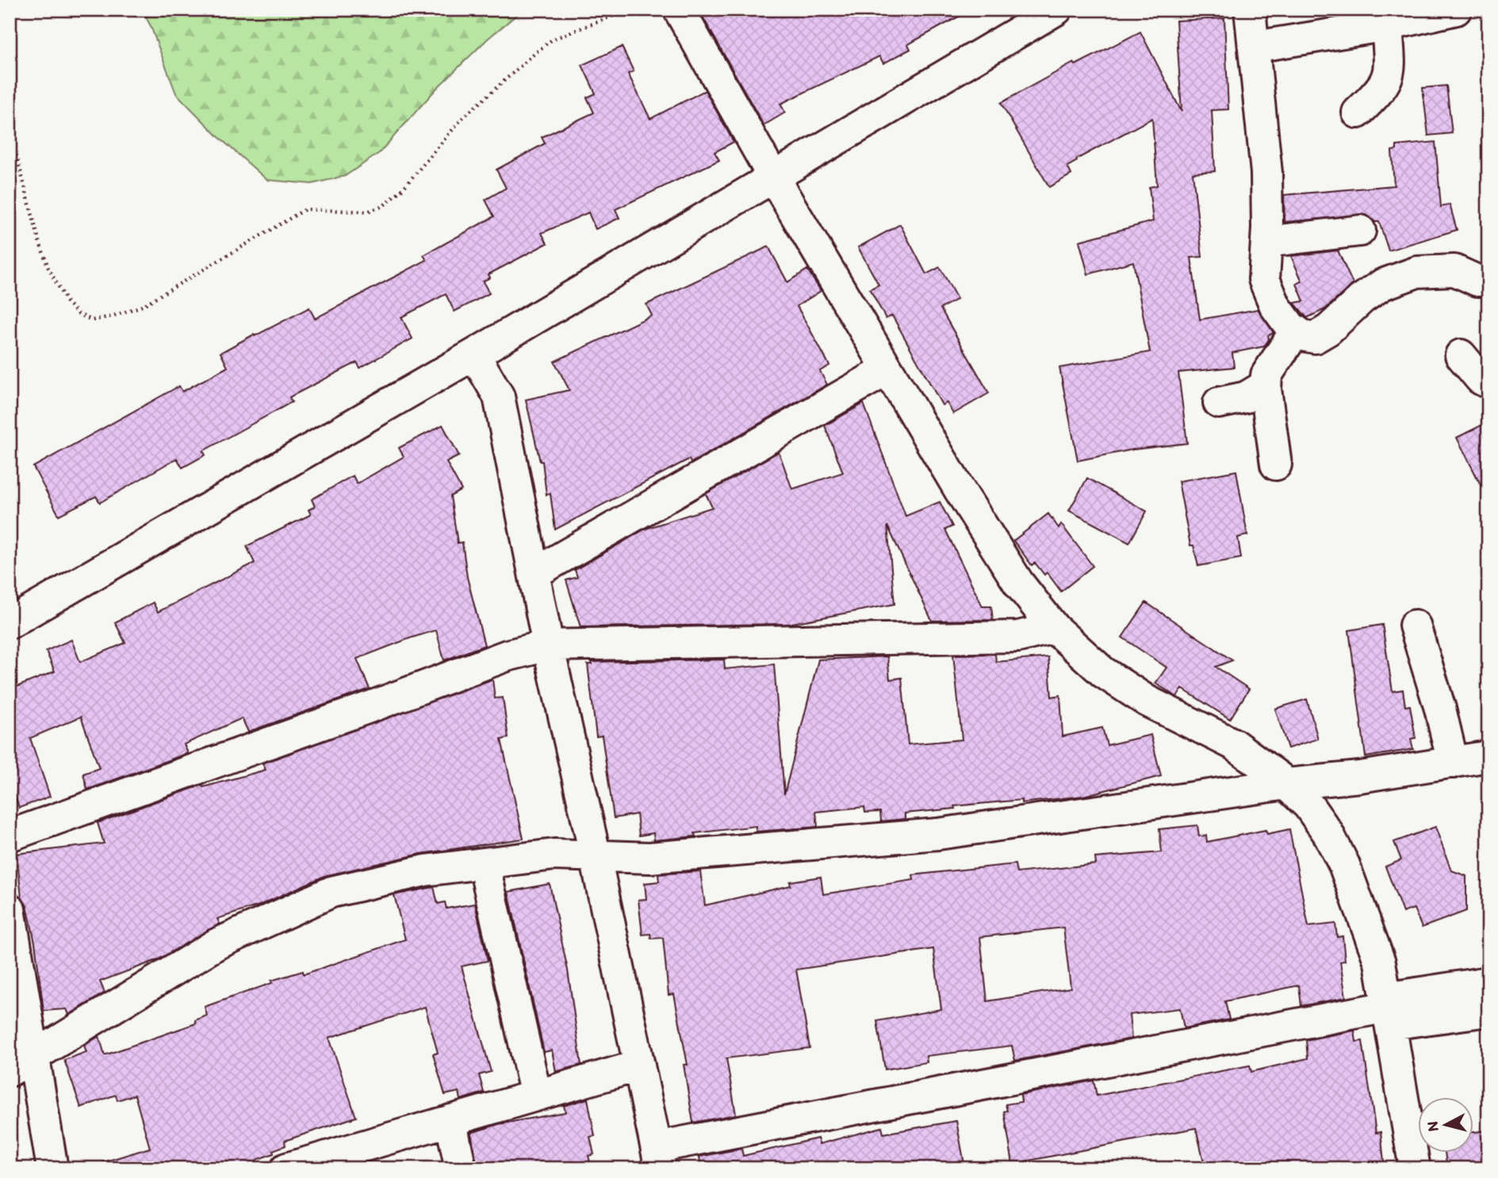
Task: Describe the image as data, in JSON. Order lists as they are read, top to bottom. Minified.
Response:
{"north":"left"}
